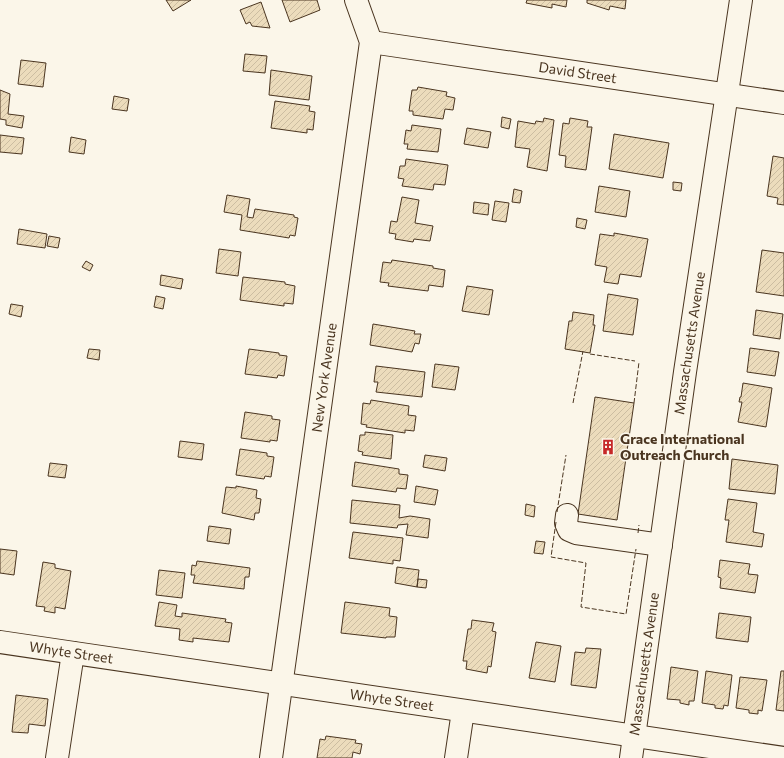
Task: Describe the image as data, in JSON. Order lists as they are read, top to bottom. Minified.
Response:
{"streets":{"street":["David Street","Massachusetts Avenue","New York Avenue","Whyte Street"]},"crossings":[["David Street","Massachusetts Avenue"],["David Street","New York Avenue"],["Massachusetts Avenue","Whyte Street"],["New York Avenue","Whyte Street"]],"places":{"building":["Grace International Outreach Church"]}}
